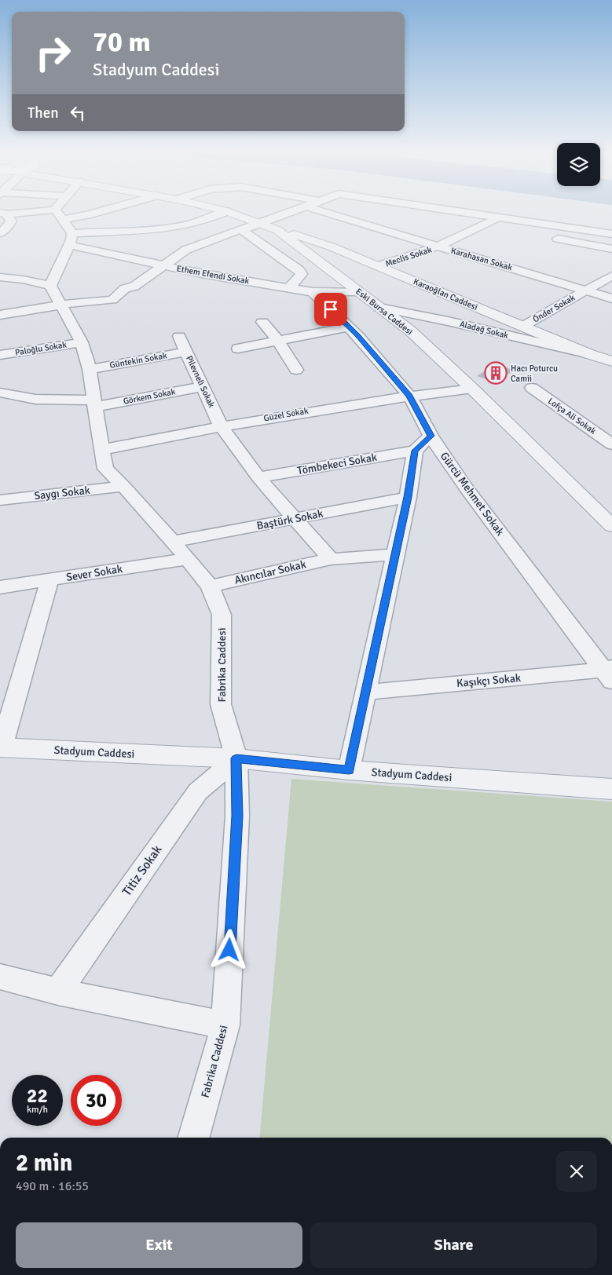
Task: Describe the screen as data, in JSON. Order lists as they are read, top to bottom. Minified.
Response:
{"streets":{"street":["Meclis Sokak","Karahasan Sokak","Ethem Efendi Sokak","Karaoğlan Caddesi","Önder Sokak","Eski Bursa Caddesi","Aladağ Sokak","Paloğlu Sokak","Güntekin Sokak","Pilevneli Sokak","Görkem Sokak","Güzel Sokak","Lofça Ali Sokak","Tömbekeci Sokak","Saygı Sokak","Gürcü Mehmet Sokak","Baştürk Sokak","Akıncılar Sokak","Sever Sokak","Fabrika Caddesi","Kaşıkçı Sokak","Stadyum Caddesi","Titiz Sokak"]},"crossings":[["Meclis Sokak","Karahasan Sokak"],["Meclis Sokak","Karaoğlan Caddesi"],["Karahasan Sokak","Önder Sokak"],["Ethem Efendi Sokak","Eski Bursa Caddesi"],["Ethem Efendi Sokak","Gürcü Mehmet Sokak"],["Karaoğlan Caddesi","Önder Sokak"],["Karaoğlan Caddesi","Eski Bursa Caddesi"],["Karaoğlan Caddesi","Aladağ Sokak"],["Eski Bursa Caddesi","Aladağ Sokak"],["Eski Bursa Caddesi","Güzel Sokak"],["Paloğlu Sokak","Fabrika Caddesi"],["Güntekin Sokak","Pilevneli Sokak"],["Güntekin Sokak","Fabrika Caddesi"],["Pilevneli Sokak","Görkem Sokak"],["Pilevneli Sokak","Güzel Sokak"],["Pilevneli Sokak","Tömbekeci Sokak"],["Pilevneli Sokak","Baştürk Sokak"],["Pilevneli Sokak","Akıncılar Sokak"],["Görkem Sokak","Fabrika Caddesi"],["Güzel Sokak","Gürcü Mehmet Sokak"],["Güzel Sokak","Fabrika Caddesi"],["Saygı Sokak","Fabrika Caddesi"],["Gürcü Mehmet Sokak","Kaşıkçı Sokak"],["Baştürk Sokak","Fabrika Caddesi"],["Akıncılar Sokak","Fabrika Caddesi"],["Sever Sokak","Fabrika Caddesi"],["Fabrika Caddesi","Stadyum Caddesi"],["Fabrika Caddesi","Titiz Sokak"],["Stadyum Caddesi","Titiz Sokak"]],"places":{"building":["Hacı Poturcu Camii"]},"page":{"turn":["70 m","Stadyum Caddesi"],"then":"Then","speed":"22 km/h","limit":"30","heading":["2 min","490 m · 16:55"],"buttons":["Exit","Share"]}}
